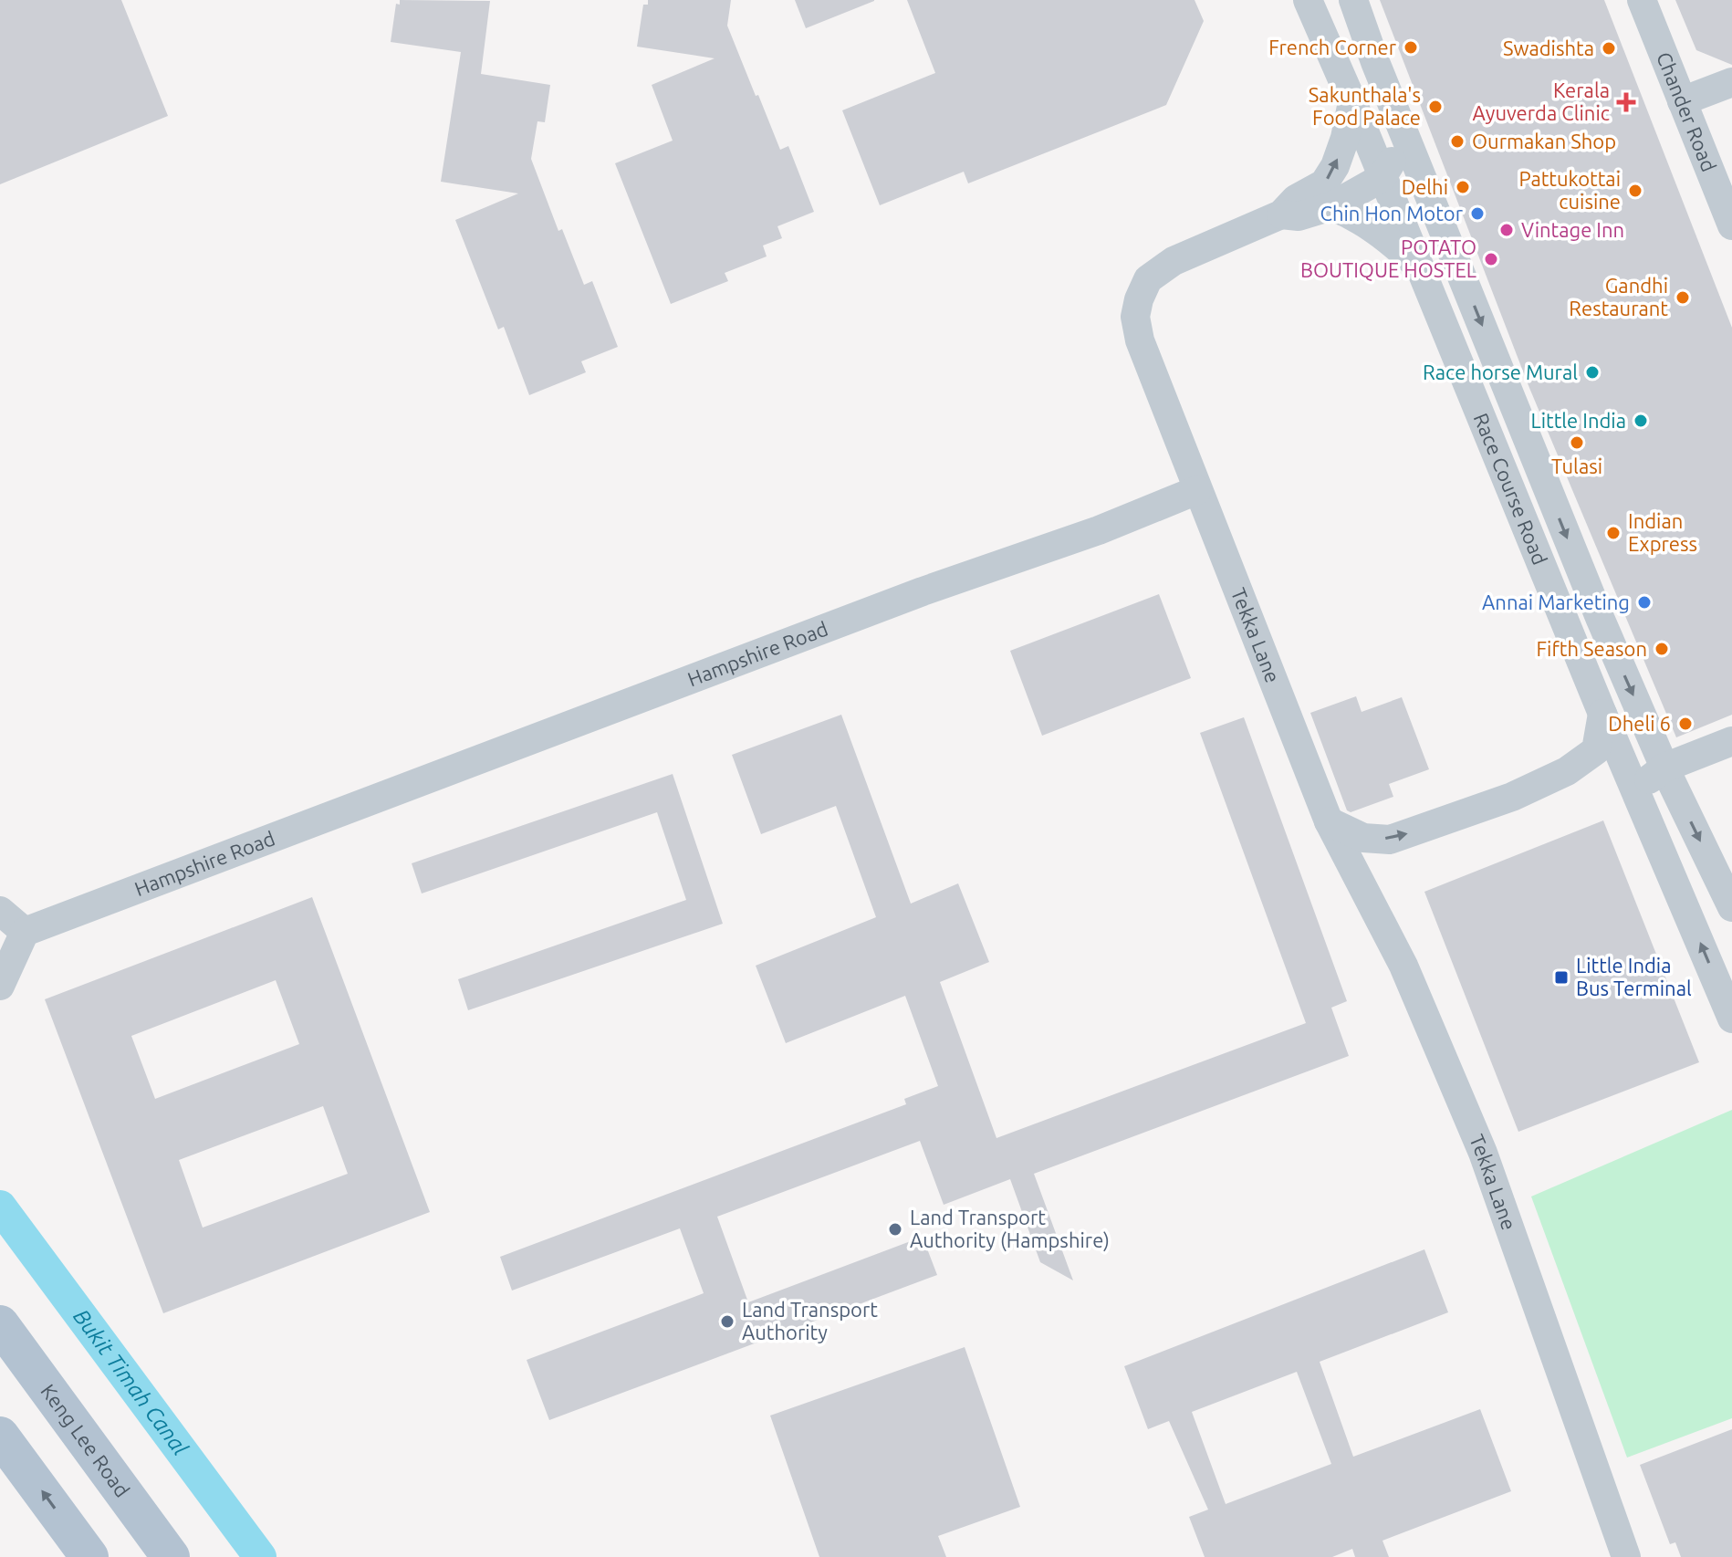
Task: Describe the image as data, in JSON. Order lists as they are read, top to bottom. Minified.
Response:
{"streets":{"main road":["Keng Lee Road"],"street":["Chander Road","Race Course Road","Tekka Lane","Hampshire Road"]},"crossings":[["Tekka Lane","Hampshire Road"]],"water":["Bukit Timah Canal"],"places":{"other":["French Corner","Swadishta","Sakunthala's Food Palace","Ourmakan Shop","Delhi","Pattukottai cuisine","Chin Hon Motor","Vintage Inn","POTATO BOUTIQUE HOSTEL","Gandhi Restaurant","Race horse Mural","Little India","Tulasi","Indian Express","Annai Marketing","Fifth Season","Dheli 6","Land Transport Authority (Hampshire)","Land Transport Authority"],"health":["Kerala Ayuverda Clinic"],"transit":["Little India Bus Terminal"]}}
